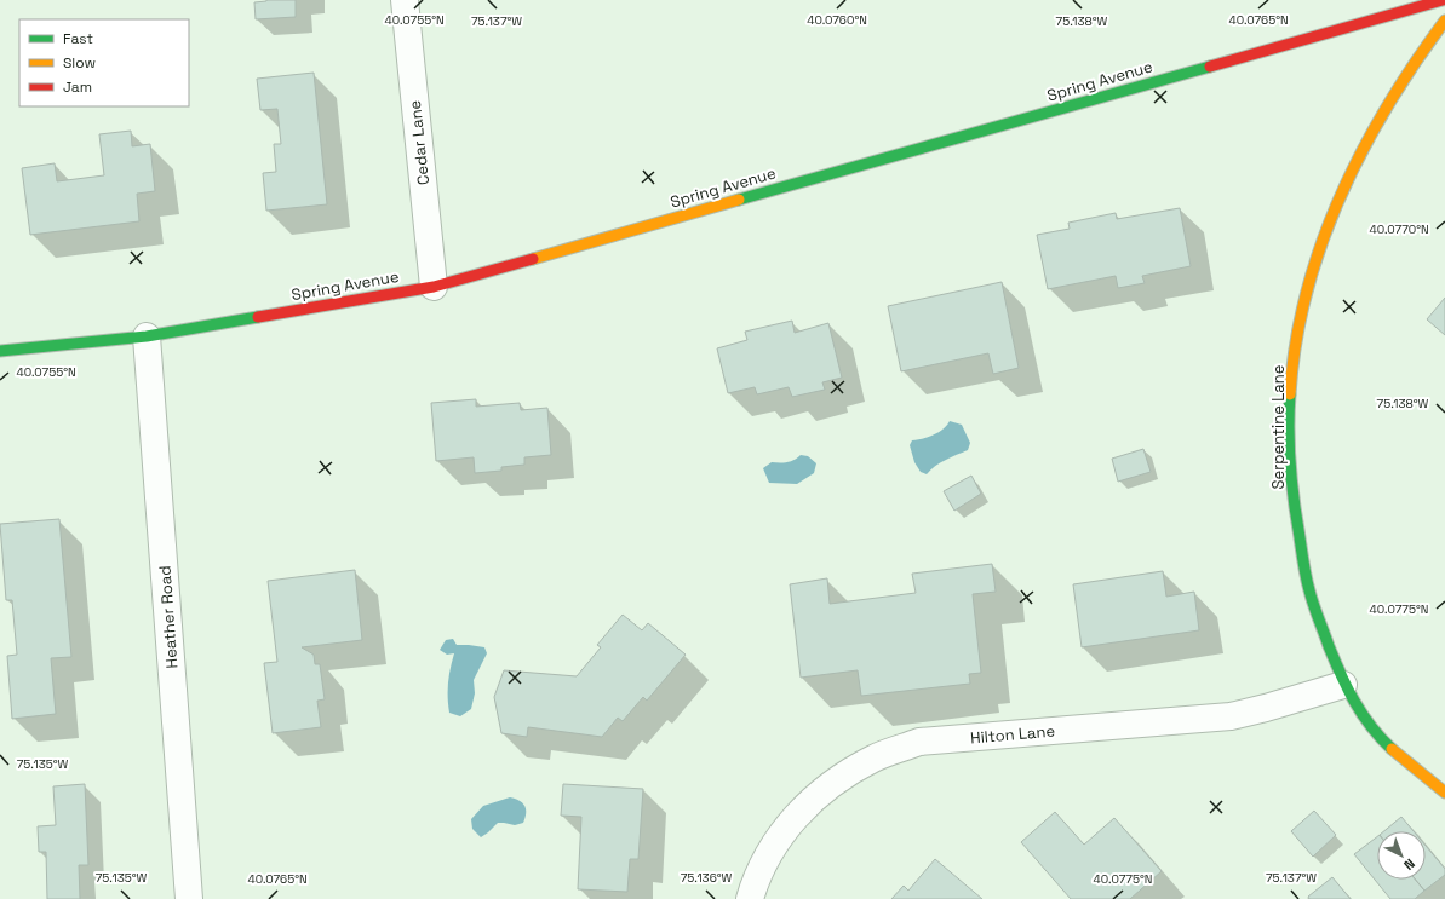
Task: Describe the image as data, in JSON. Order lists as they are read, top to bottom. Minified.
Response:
{"streets":{"street":["Spring Avenue","Cedar Lane","Serpentine Lane","Heather Road","Hilton Lane"]},"crossings":[["Spring Avenue","Cedar Lane"],["Spring Avenue","Heather Road"],["Serpentine Lane","Hilton Lane"]],"legend":["Fast","Slow","Jam"],"north":"bottom right","coordinates":["40.0755°N","40.0760°N","40.0765°N","75.137°W","75.138°W","40.0770°N","40.0775°N","75.135°W","75.136°W"]}
